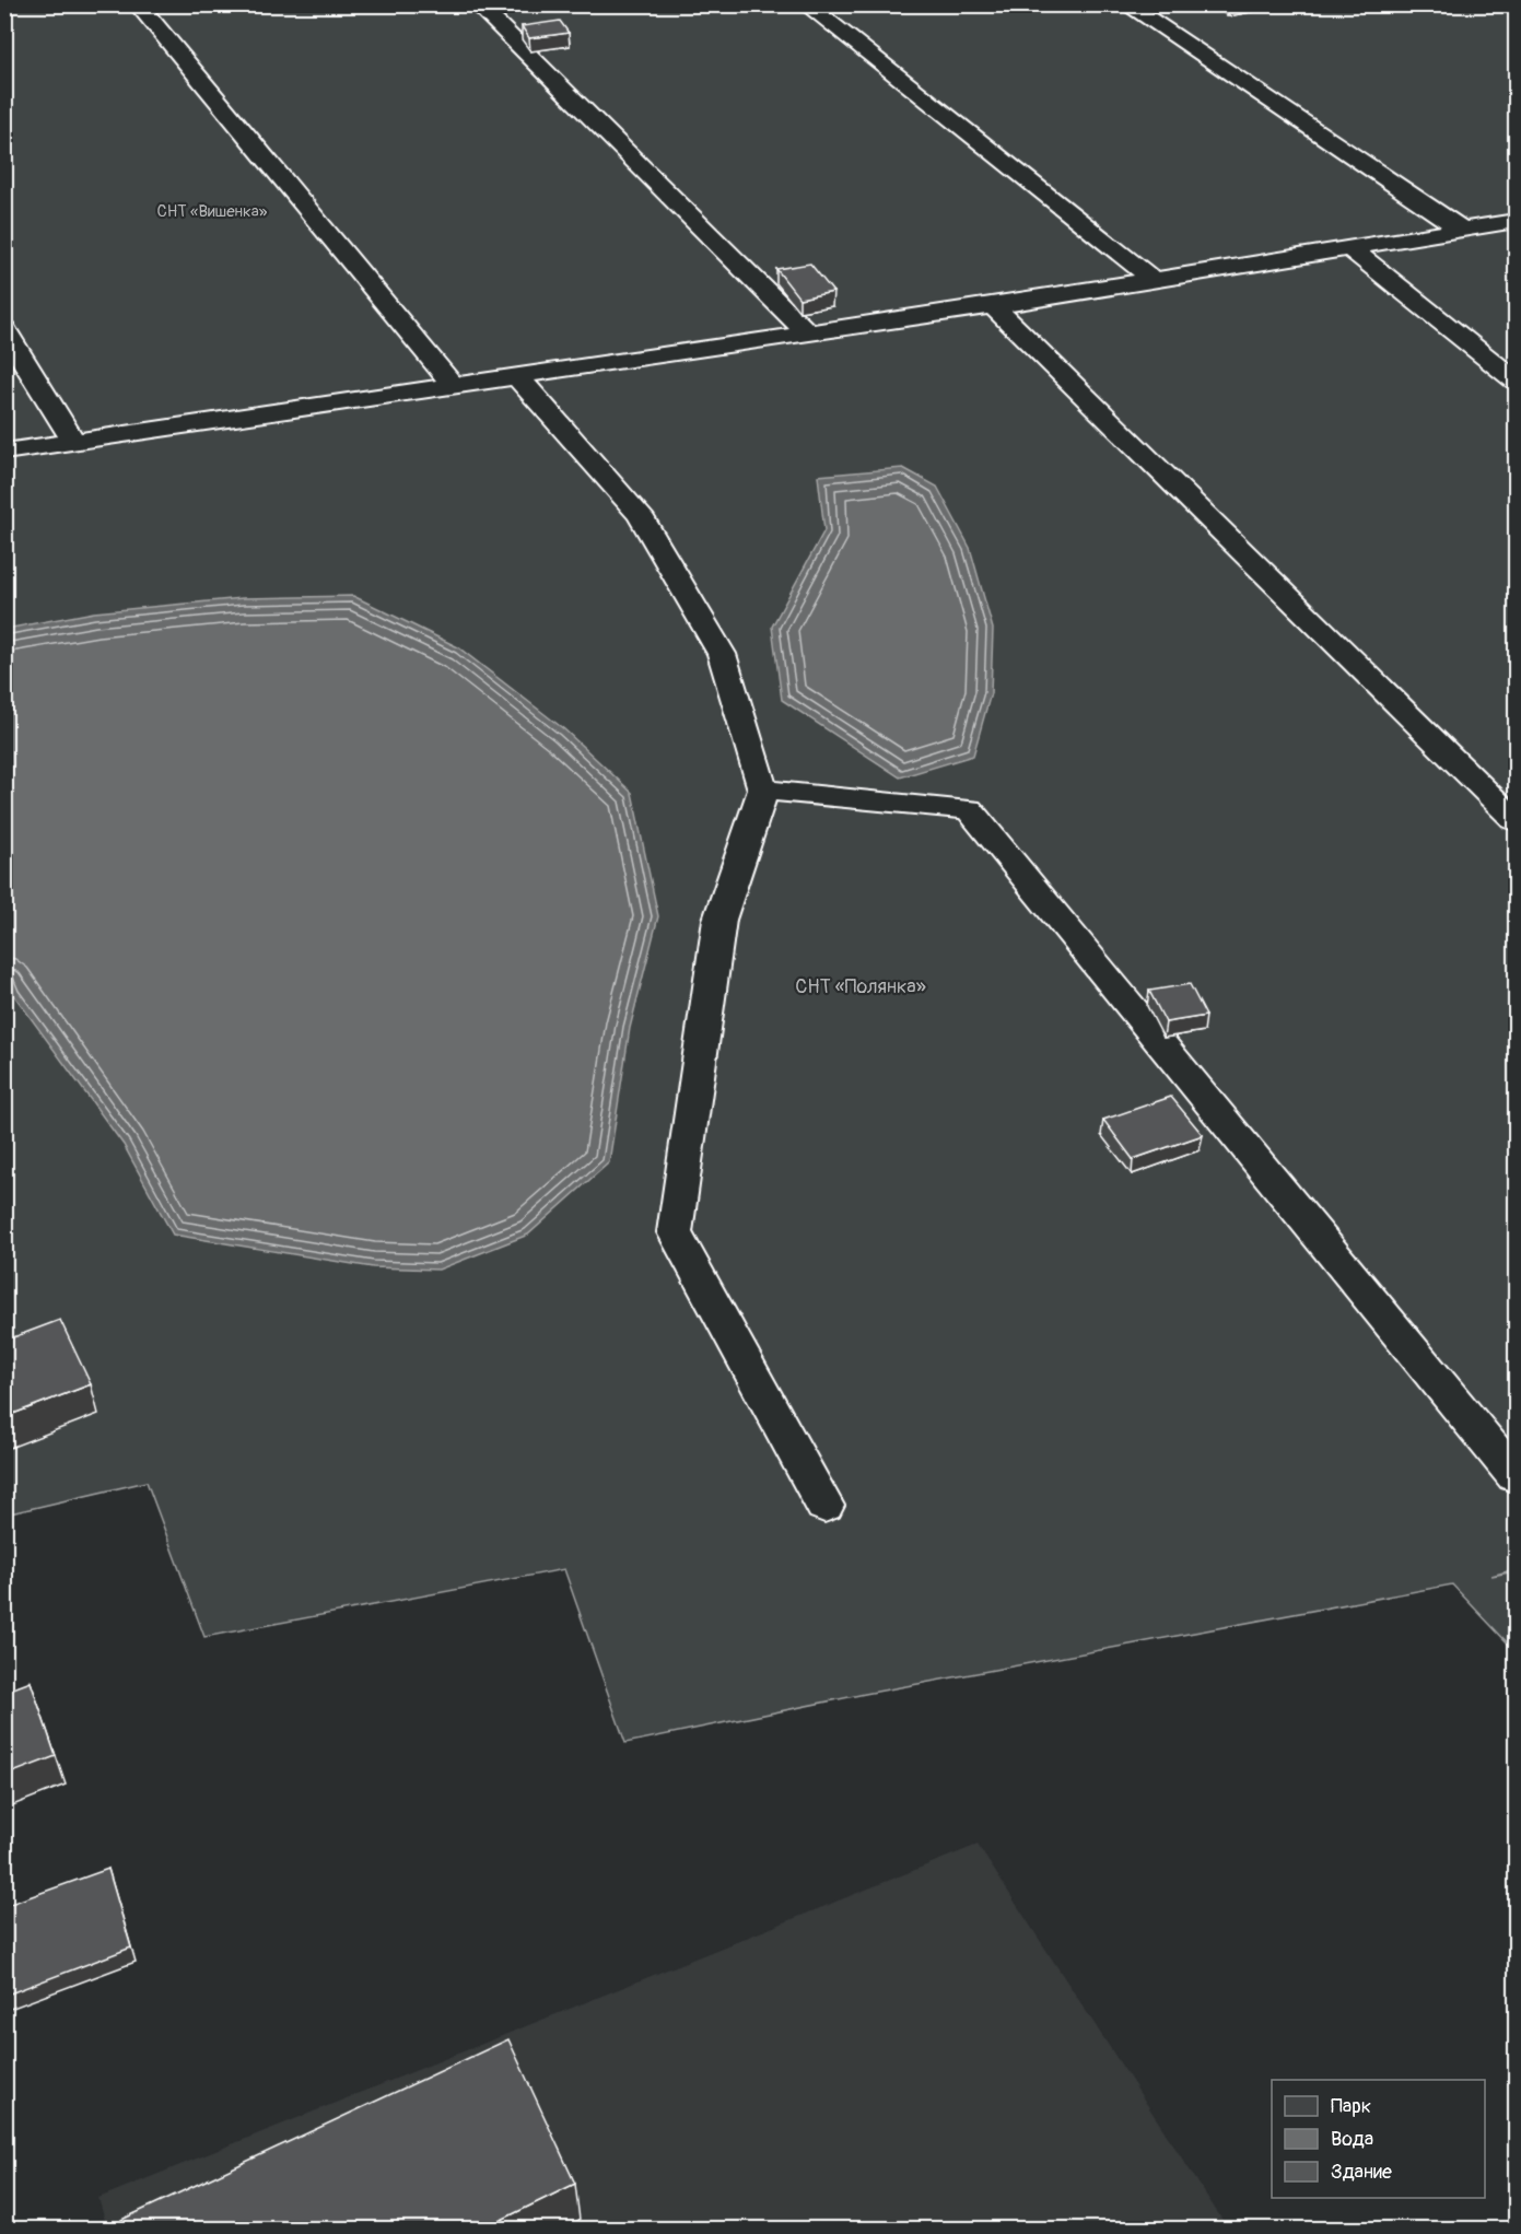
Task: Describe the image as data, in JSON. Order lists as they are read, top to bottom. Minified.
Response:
{"parks":["СНТ «Вишенка»","СНТ «Полянка»"],"legend":["Парк","Вода","Здание"]}
